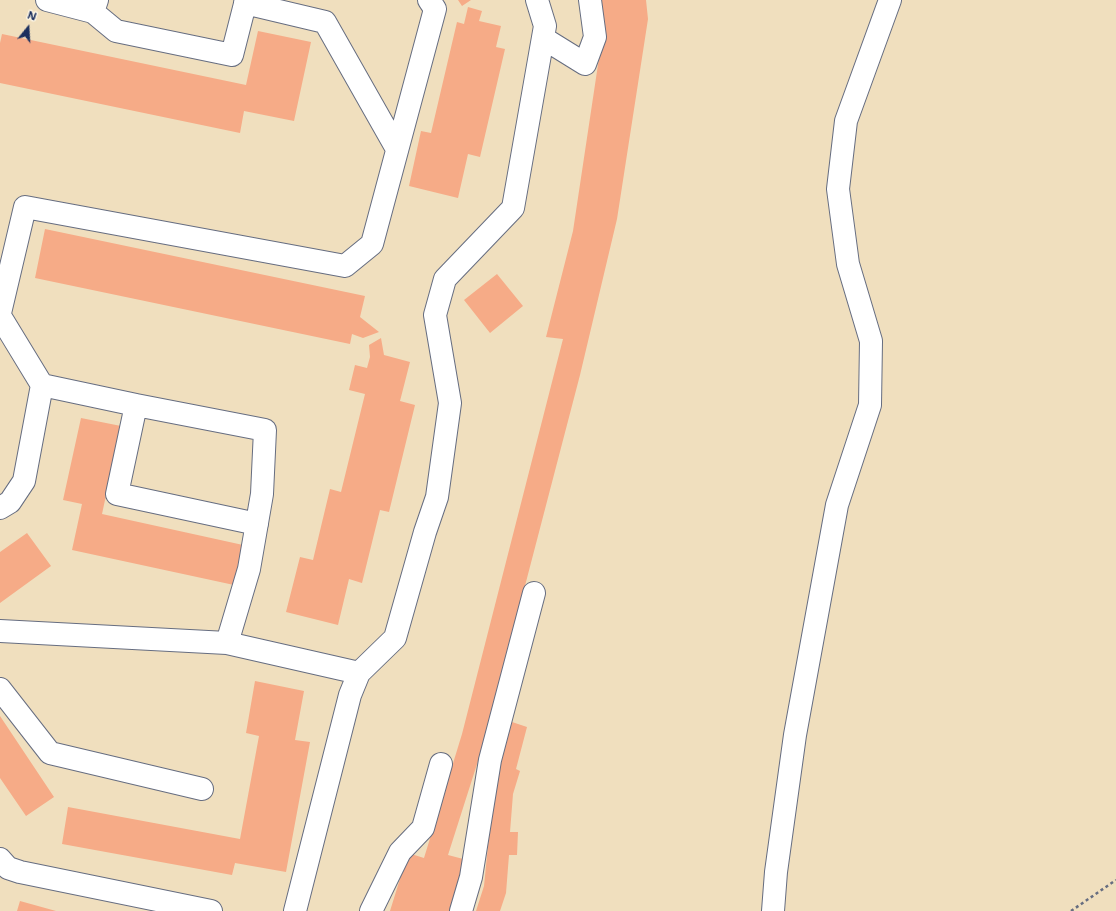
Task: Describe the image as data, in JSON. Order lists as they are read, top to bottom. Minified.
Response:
{"north":"top"}
